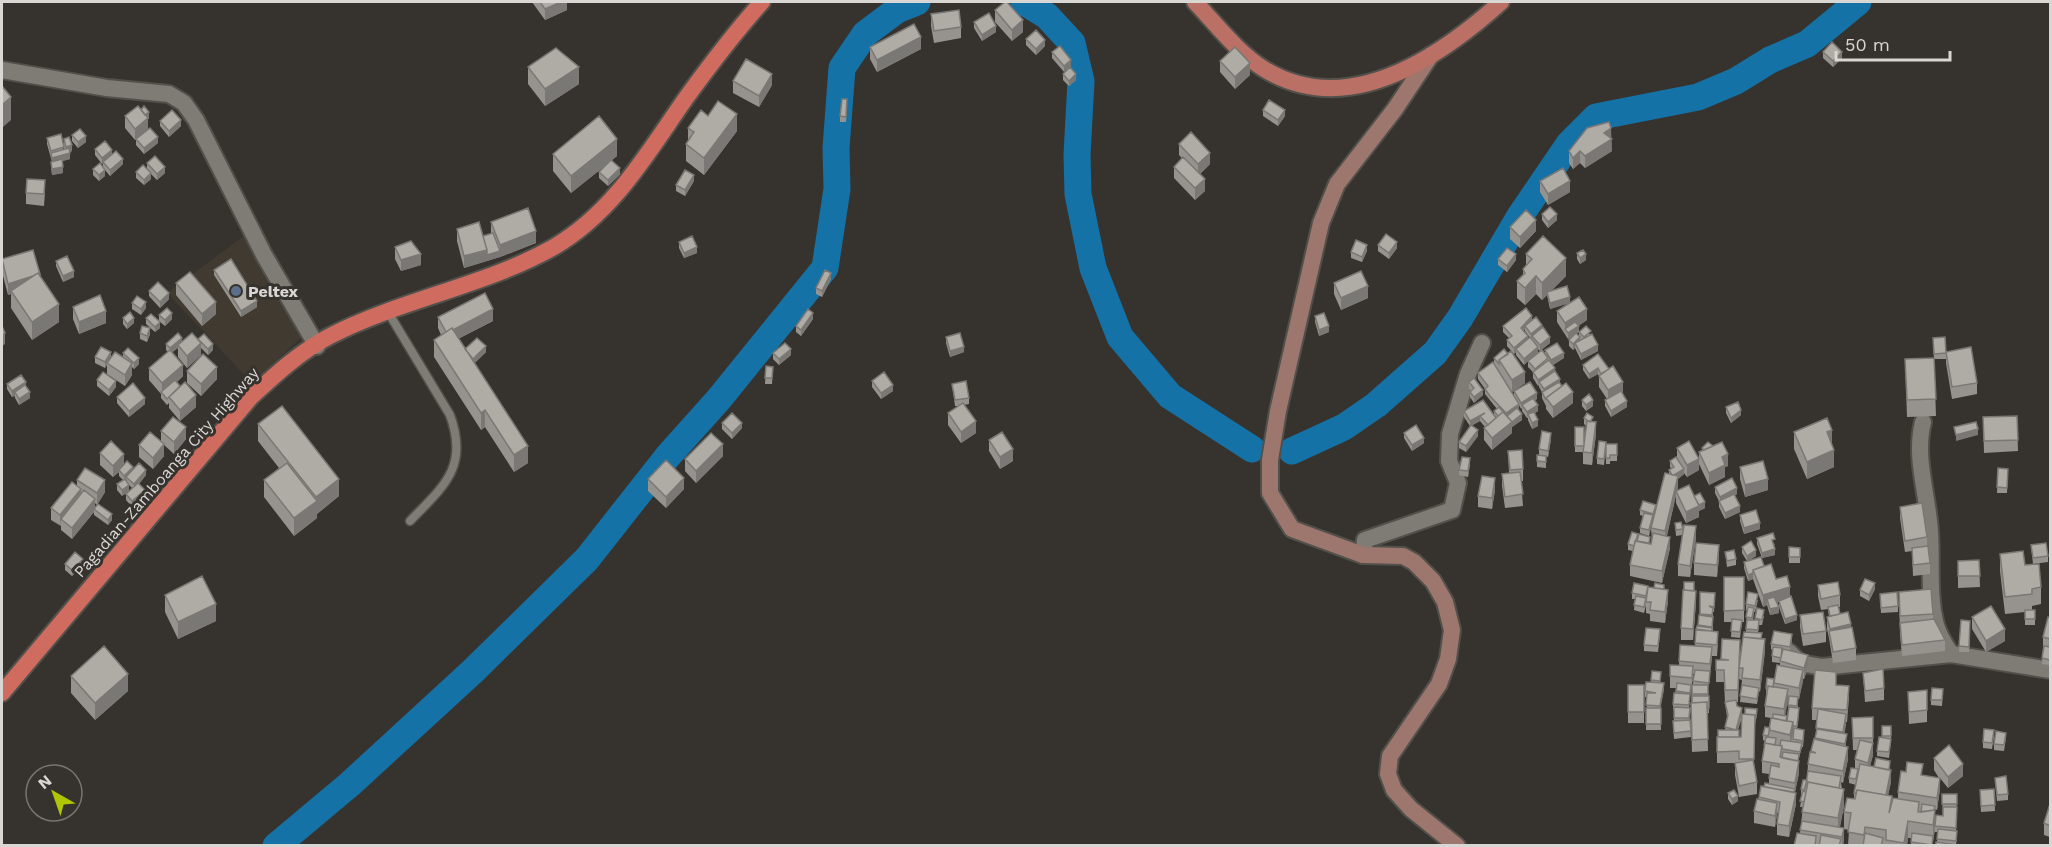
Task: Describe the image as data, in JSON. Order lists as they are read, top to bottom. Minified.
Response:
{"streets":{"highway":["Pagadian-Zamboanga City Highway"]},"places":["Peltex"],"scale_bar":"50 m","north":"top left"}
